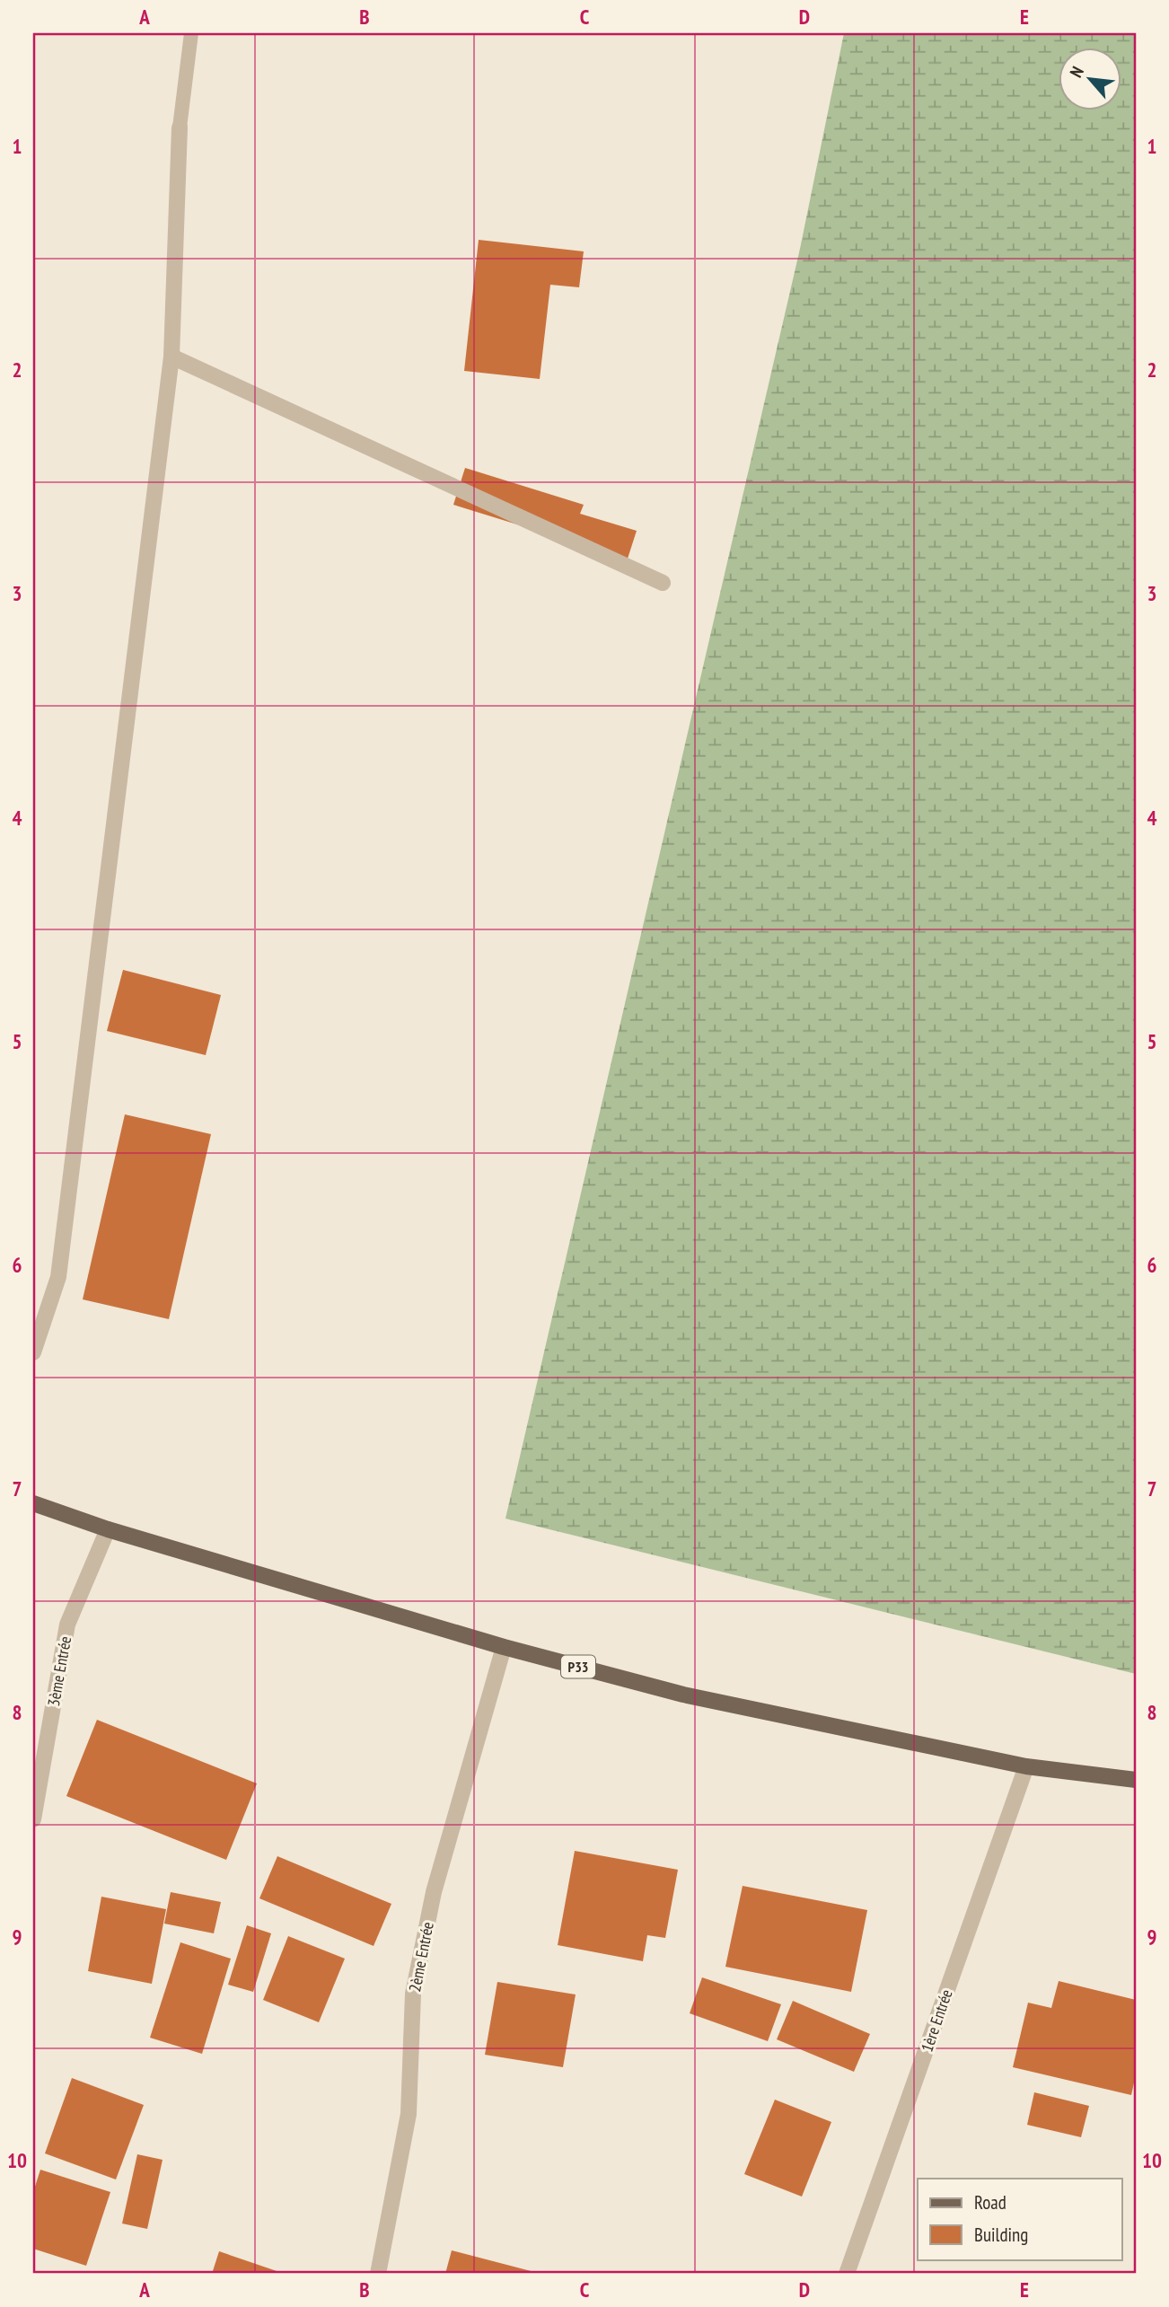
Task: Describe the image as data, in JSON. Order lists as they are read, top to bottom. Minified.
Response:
{"streets":{"main road":["P33"],"street":["3ème Entrée","2ème Entrée","1ère Entrée"]},"crossings":[["P33","3ème Entrée"],["P33","2ème Entrée"],["P33","1ère Entrée"]],"legend":["Road","Building"],"north":"top left","grid":{"columns":["A","B","C","D","E"],"rows":["1","2","3","4","5","6","7","8","9","10"]}}
